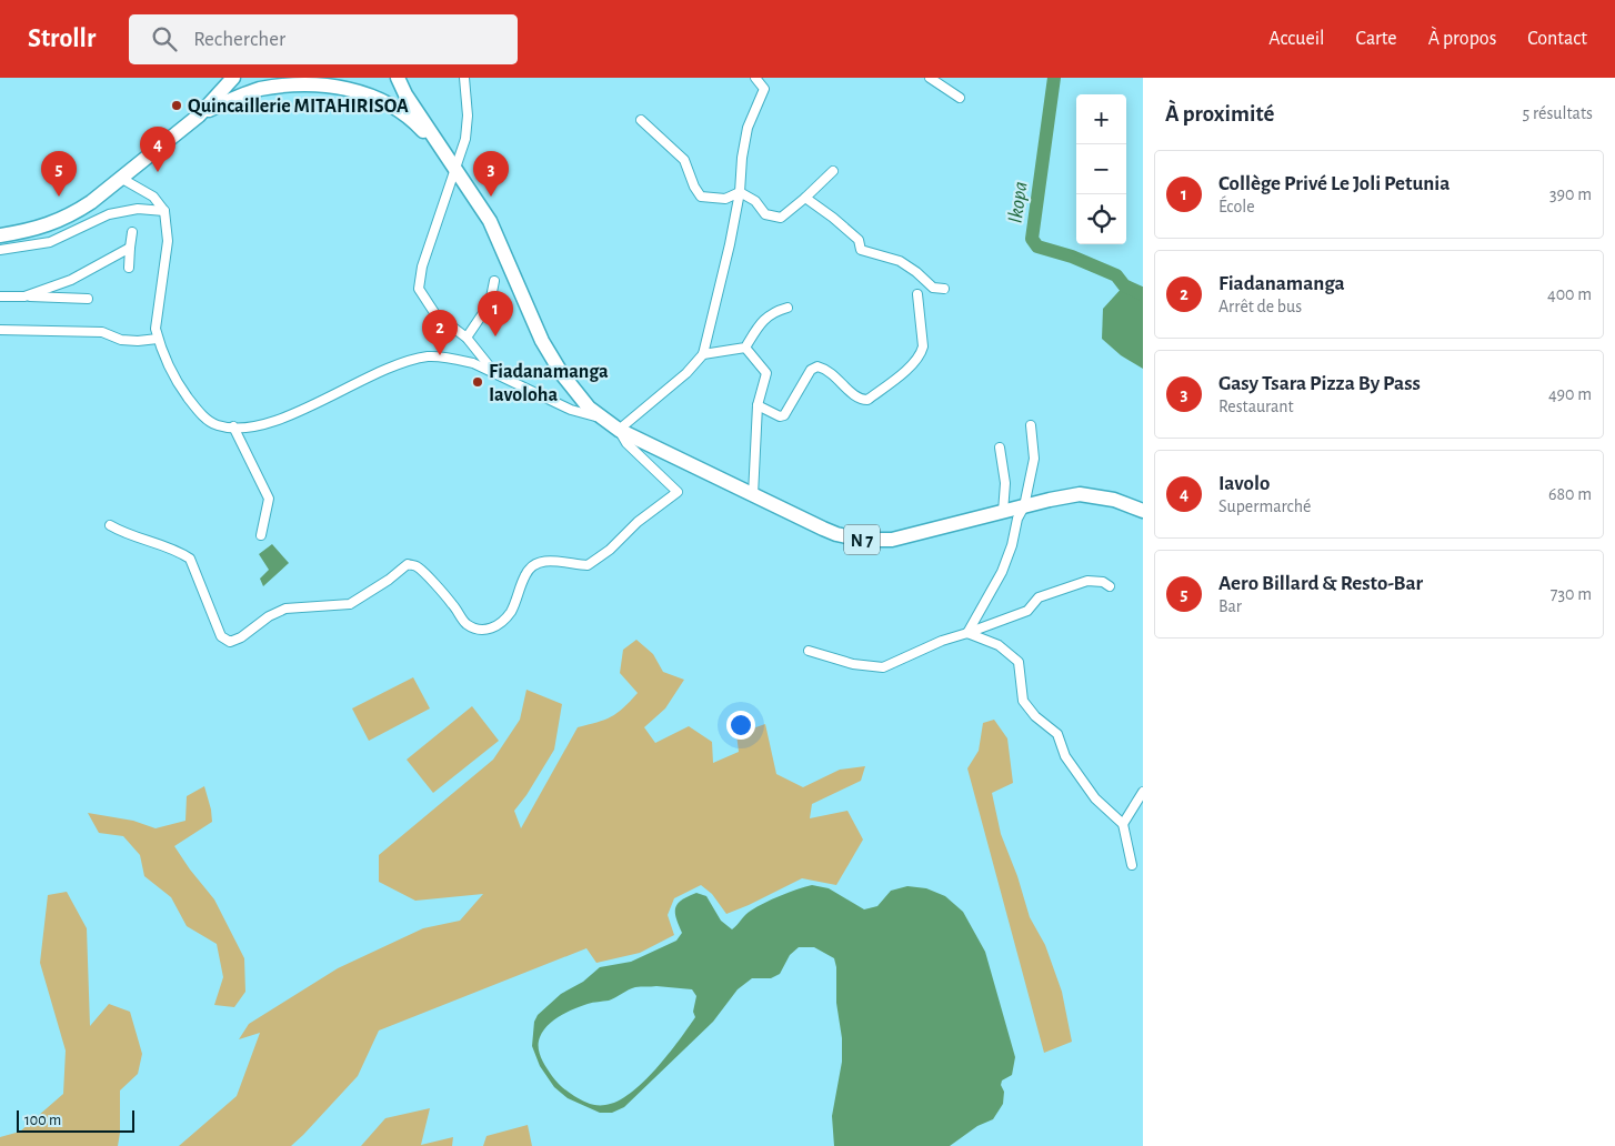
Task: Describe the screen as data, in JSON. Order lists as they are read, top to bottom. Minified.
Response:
{"streets":{"main road":["N 7"]},"water":["Ikopa"],"places":["Quincaillerie MITAHIRISOA","Fiadanamanga Iavoloha"],"scale_bar":"100 m","page":{"header":"Strollr","search":"Rechercher","nav":["Accueil","Carte","À propos","Contact"],"heading":["À proximité","5 résultats"],"map_buttons":["+","−"],"pins":["4","3","5","1","2"],"list":[{"mark":"1","name":"Collège Privé Le Joli Petunia","note":"École","value":"390 m"},{"mark":"2","name":"Fiadanamanga","note":"Arrêt de bus","value":"400 m"},{"mark":"3","name":"Gasy Tsara Pizza By Pass","note":"Restaurant","value":"490 m"},{"mark":"4","name":"Iavolo","note":"Supermarché","value":"680 m"},{"mark":"5","name":"Aero Billard & Resto-Bar","note":"Bar","value":"730 m"}],"scale":"100 m"}}
